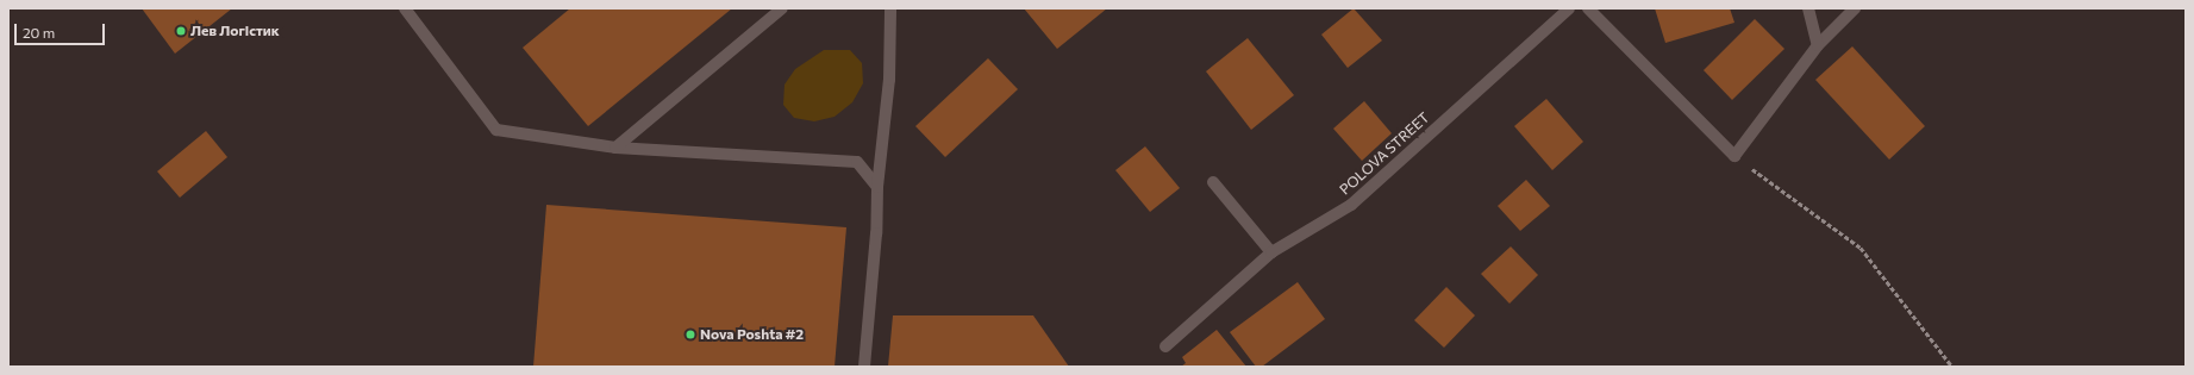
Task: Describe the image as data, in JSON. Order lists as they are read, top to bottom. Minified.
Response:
{"streets":{"street":["POLOVA STREET"]},"places":["Лев Логістик","Nova Poshta #2"],"scale_bar":"20 m"}
